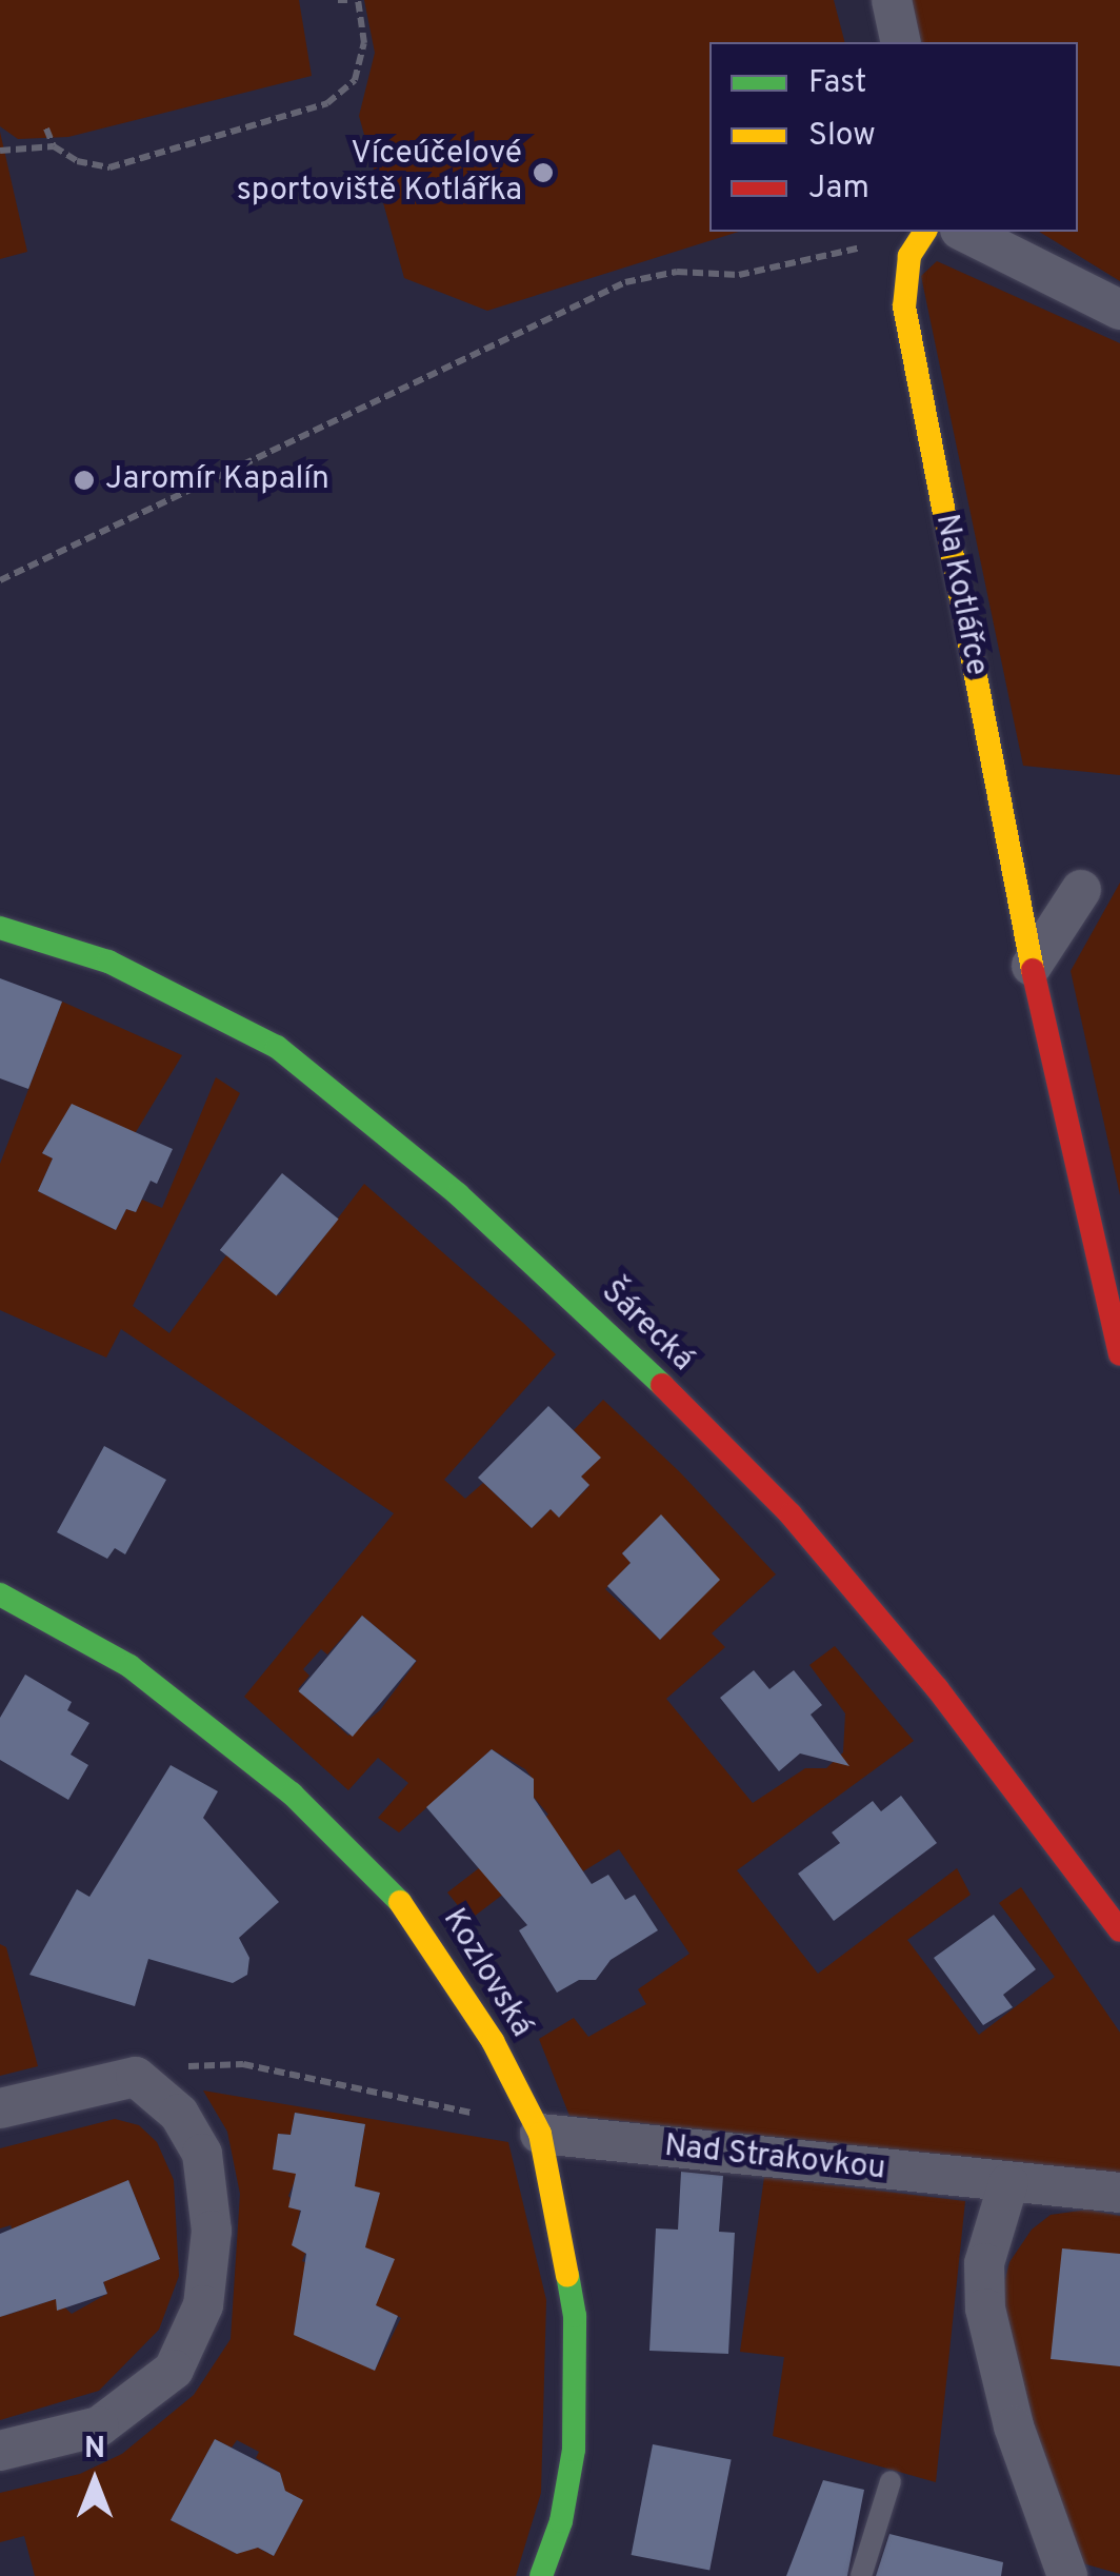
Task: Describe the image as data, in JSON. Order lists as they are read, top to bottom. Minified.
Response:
{"streets":{"street":["Na Kotlářce","Šárecká","Kozlovská","Nad Strakovkou"]},"crossings":[["Kozlovská","Nad Strakovkou"]],"places":["Víceúčelové sportoviště Kotlářka","Jaromír Kapalín"],"legend":["Fast","Slow","Jam"],"north":"top"}
